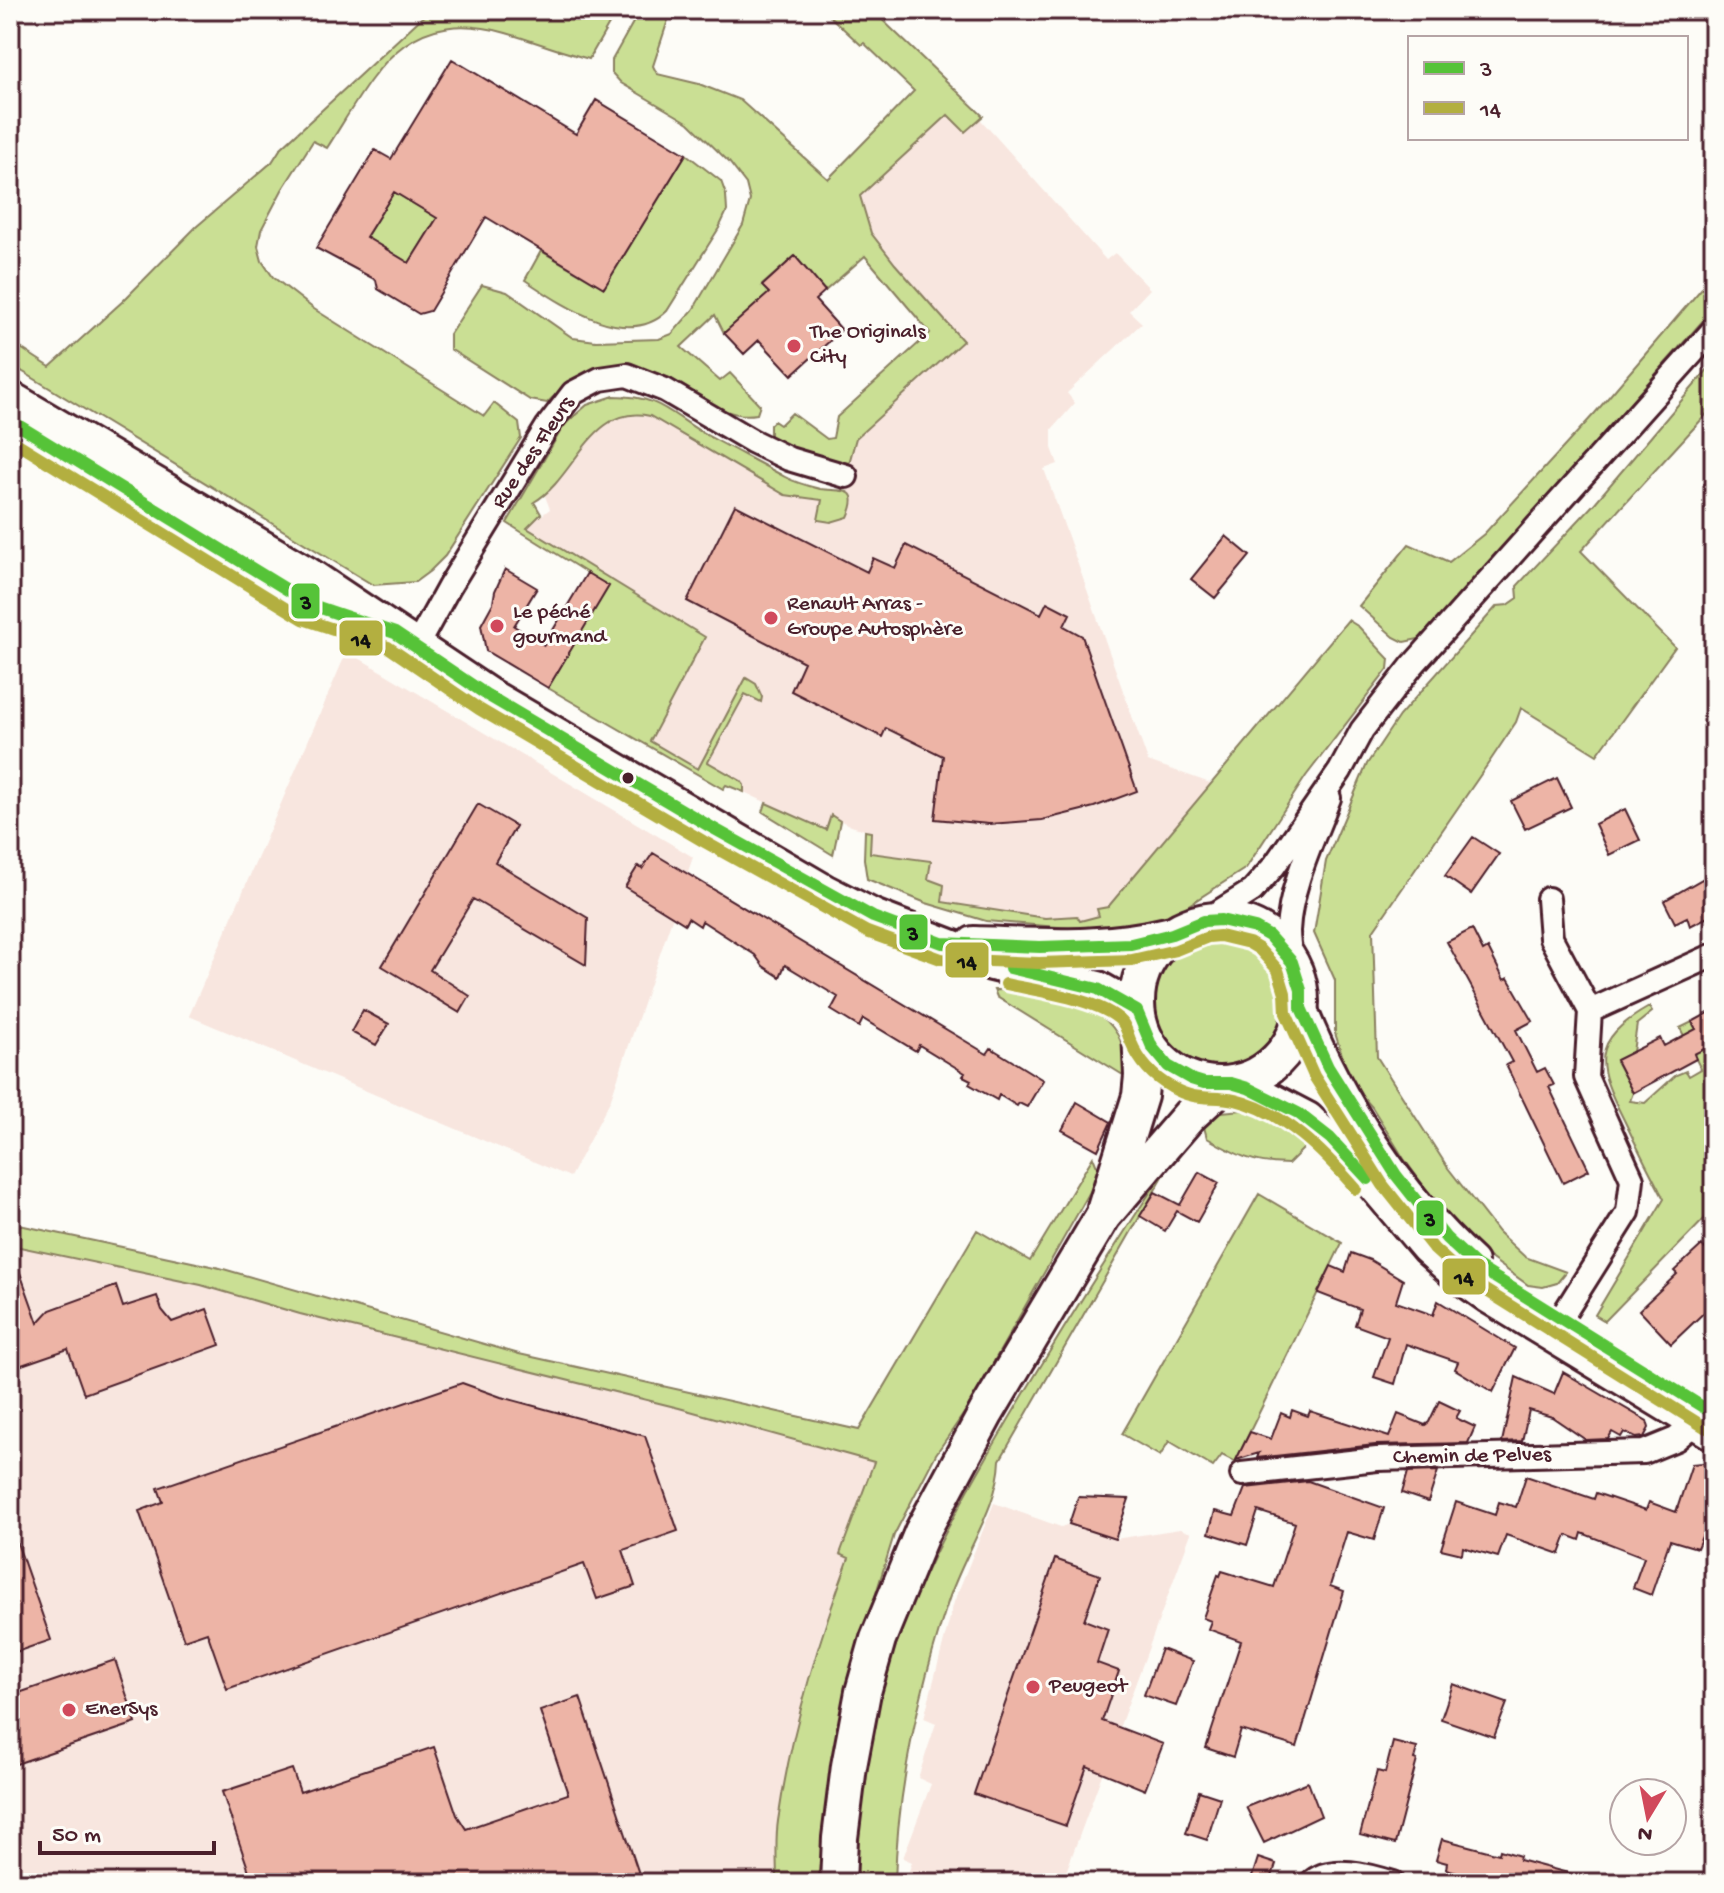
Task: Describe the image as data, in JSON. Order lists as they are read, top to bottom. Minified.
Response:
{"streets":{"street":["Rue des Fleurs","Chemin de Pelves"]},"places":["The Originals City","Renault Arras - Groupe Autosphère","Le péché gourmand","Peugeot","EnerSys"],"lines":["transit line 3","transit line 14"],"legend":["3","14"],"scale_bar":"50 m","north":"bottom"}
